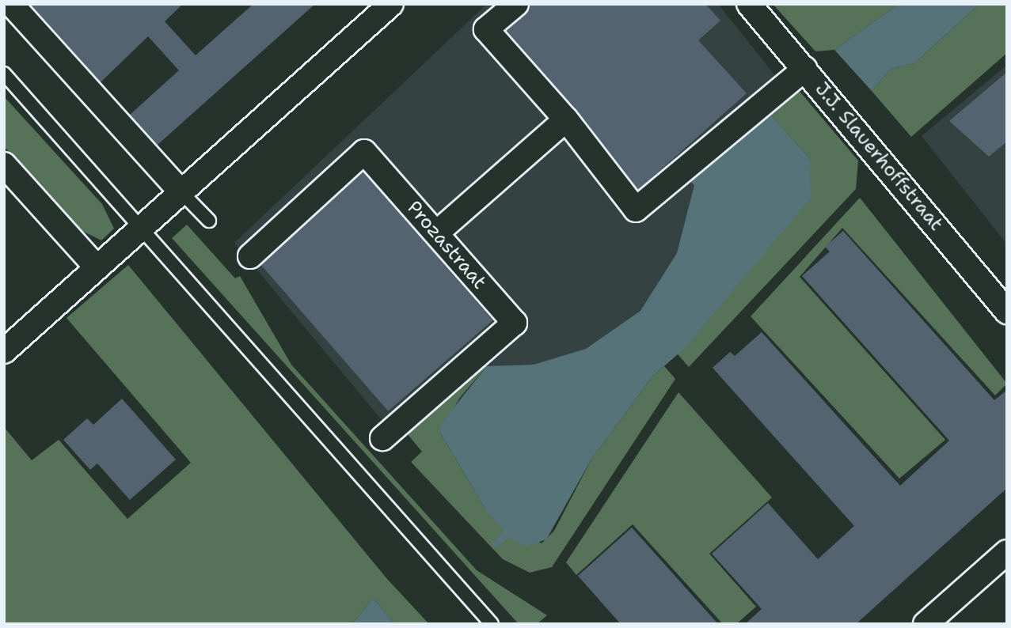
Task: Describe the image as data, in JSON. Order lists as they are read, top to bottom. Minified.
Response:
{"streets":{"street":["J.J. Slauerhoffstraat","Prozastraat"]}}
